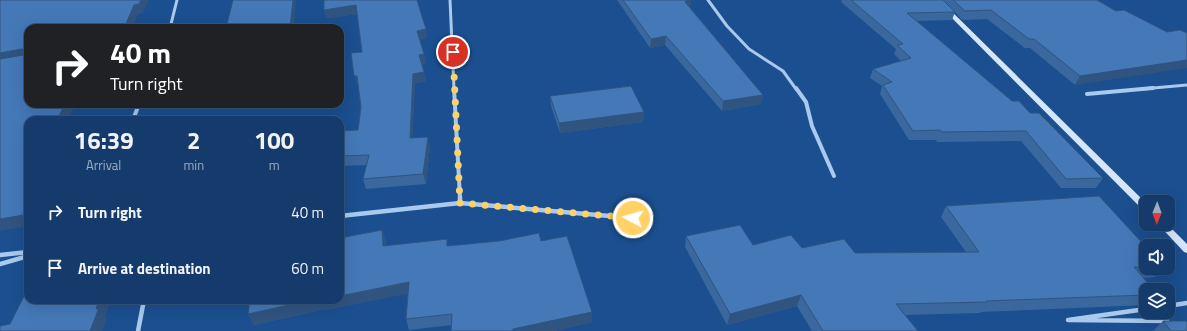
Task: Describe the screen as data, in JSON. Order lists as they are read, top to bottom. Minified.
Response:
{"north":"bottom","page":{"turn":["40 m","Turn right"],"eta":["16:39","Arrival","2","min","100","m"],"list":[{"name":"Turn right","value":"40 m"},{"name":"Arrive at destination","value":"60 m"}]}}
